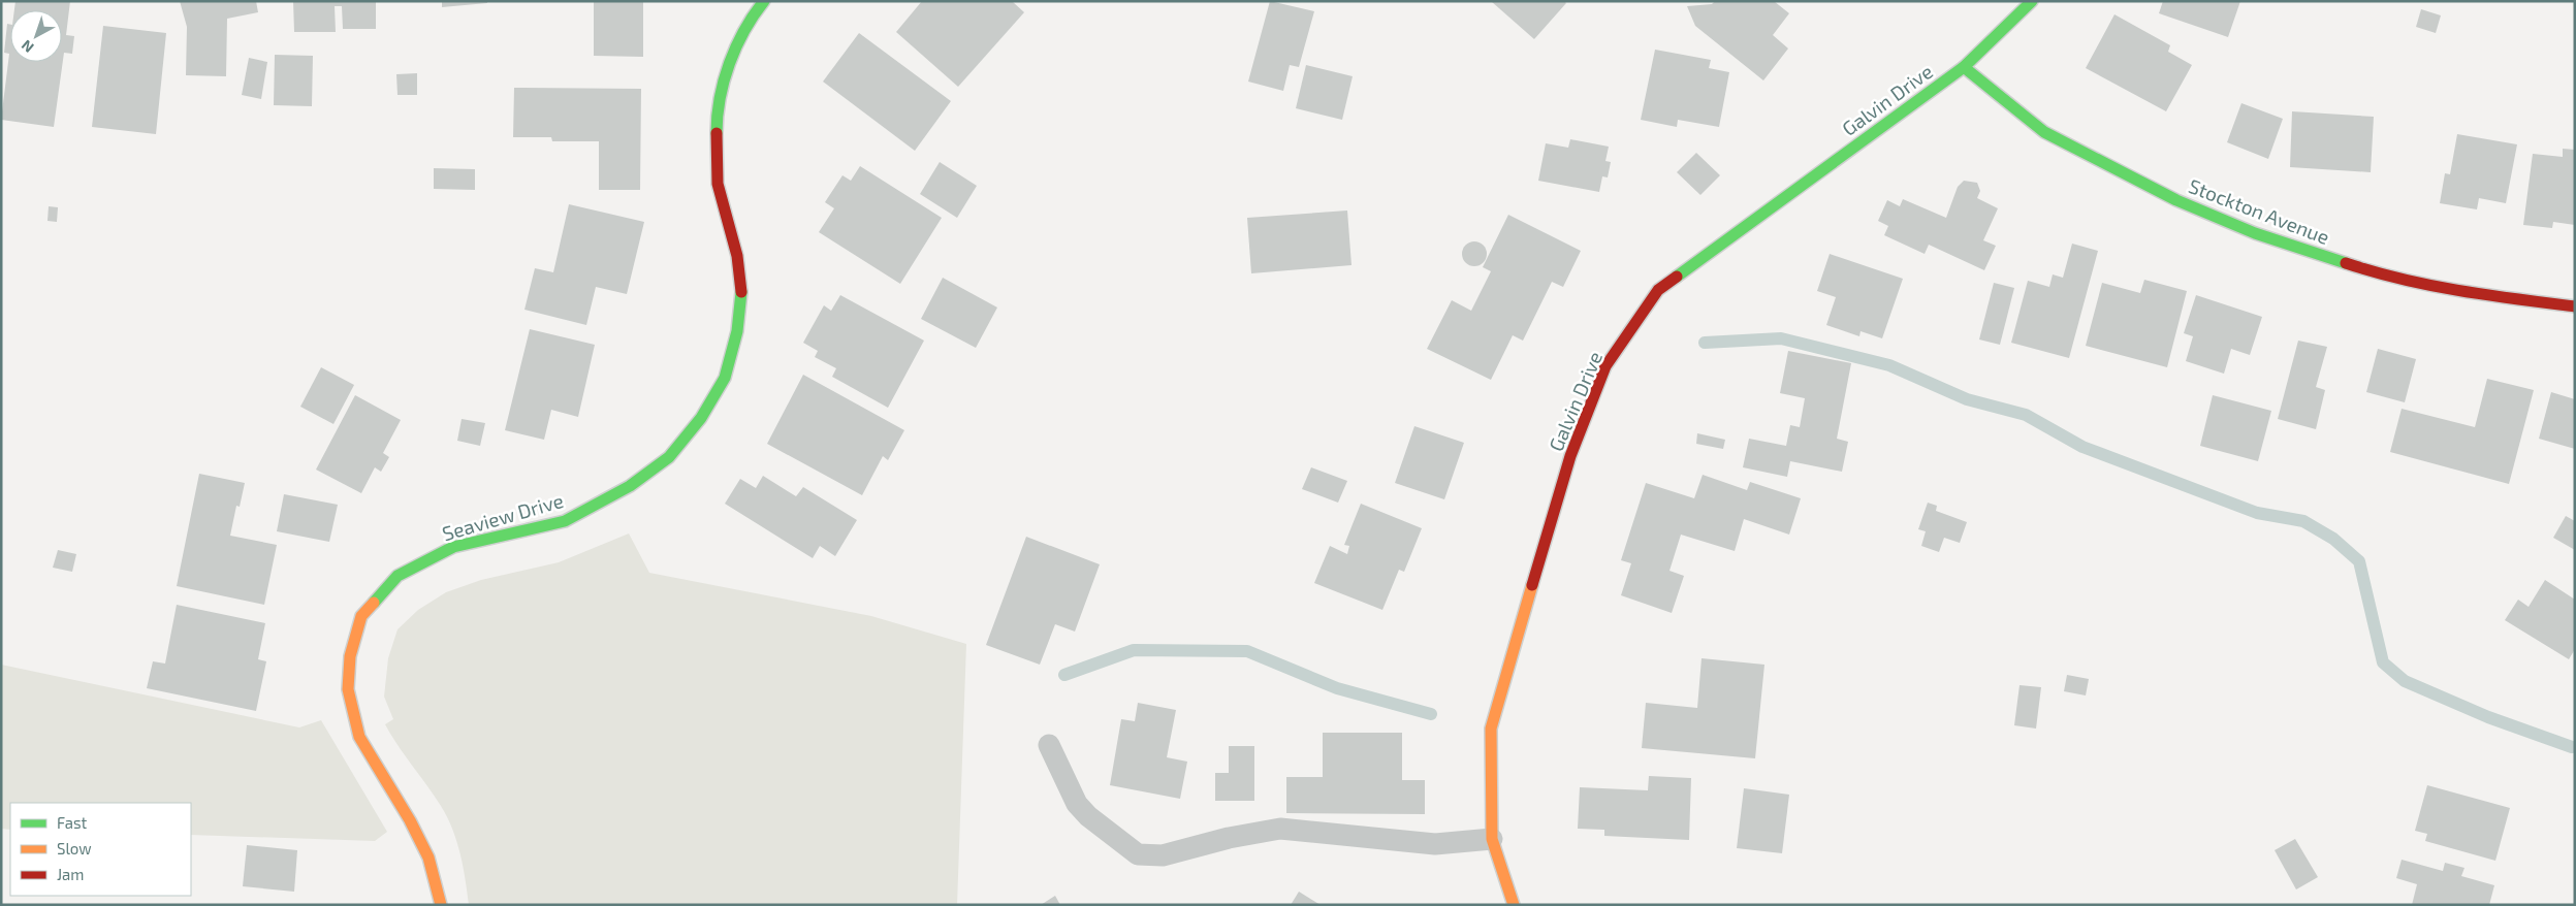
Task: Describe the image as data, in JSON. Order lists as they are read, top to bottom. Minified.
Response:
{"streets":{"street":["Galvin Drive","Stockton Avenue","Seaview Drive"]},"crossings":[["Galvin Drive","Stockton Avenue"]],"legend":["Fast","Slow","Jam"],"north":"bottom left"}
